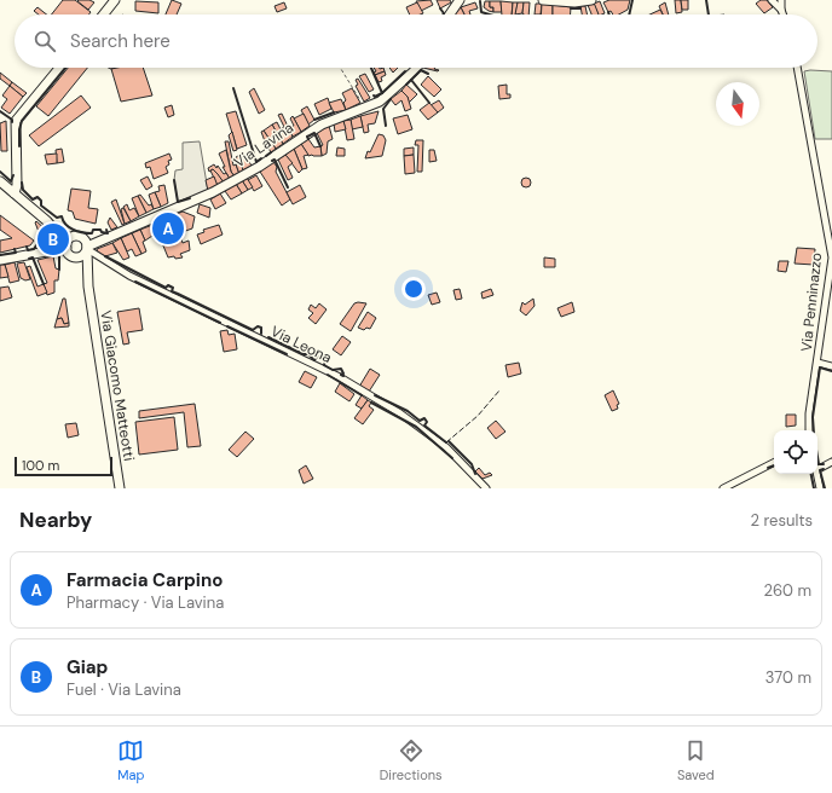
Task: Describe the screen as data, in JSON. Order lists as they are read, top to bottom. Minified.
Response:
{"streets":{"street":["Via Lavina","Via Penninazzo","Via Leona","Via Giacomo Matteotti"]},"crossings":[["Via Lavina","Via Leona"]],"scale_bar":"100 m","north":"bottom","page":{"search":"Search here","pins":["A","B"],"scale":"100 m","heading":["Nearby","2 results"],"list":[{"mark":"A","name":"Farmacia Carpino","note":"Pharmacy · Via Lavina","value":"260 m"},{"mark":"B","name":"Giap","note":"Fuel · Via Lavina","value":"370 m"}],"nav":["Map","Directions","Saved"]}}
